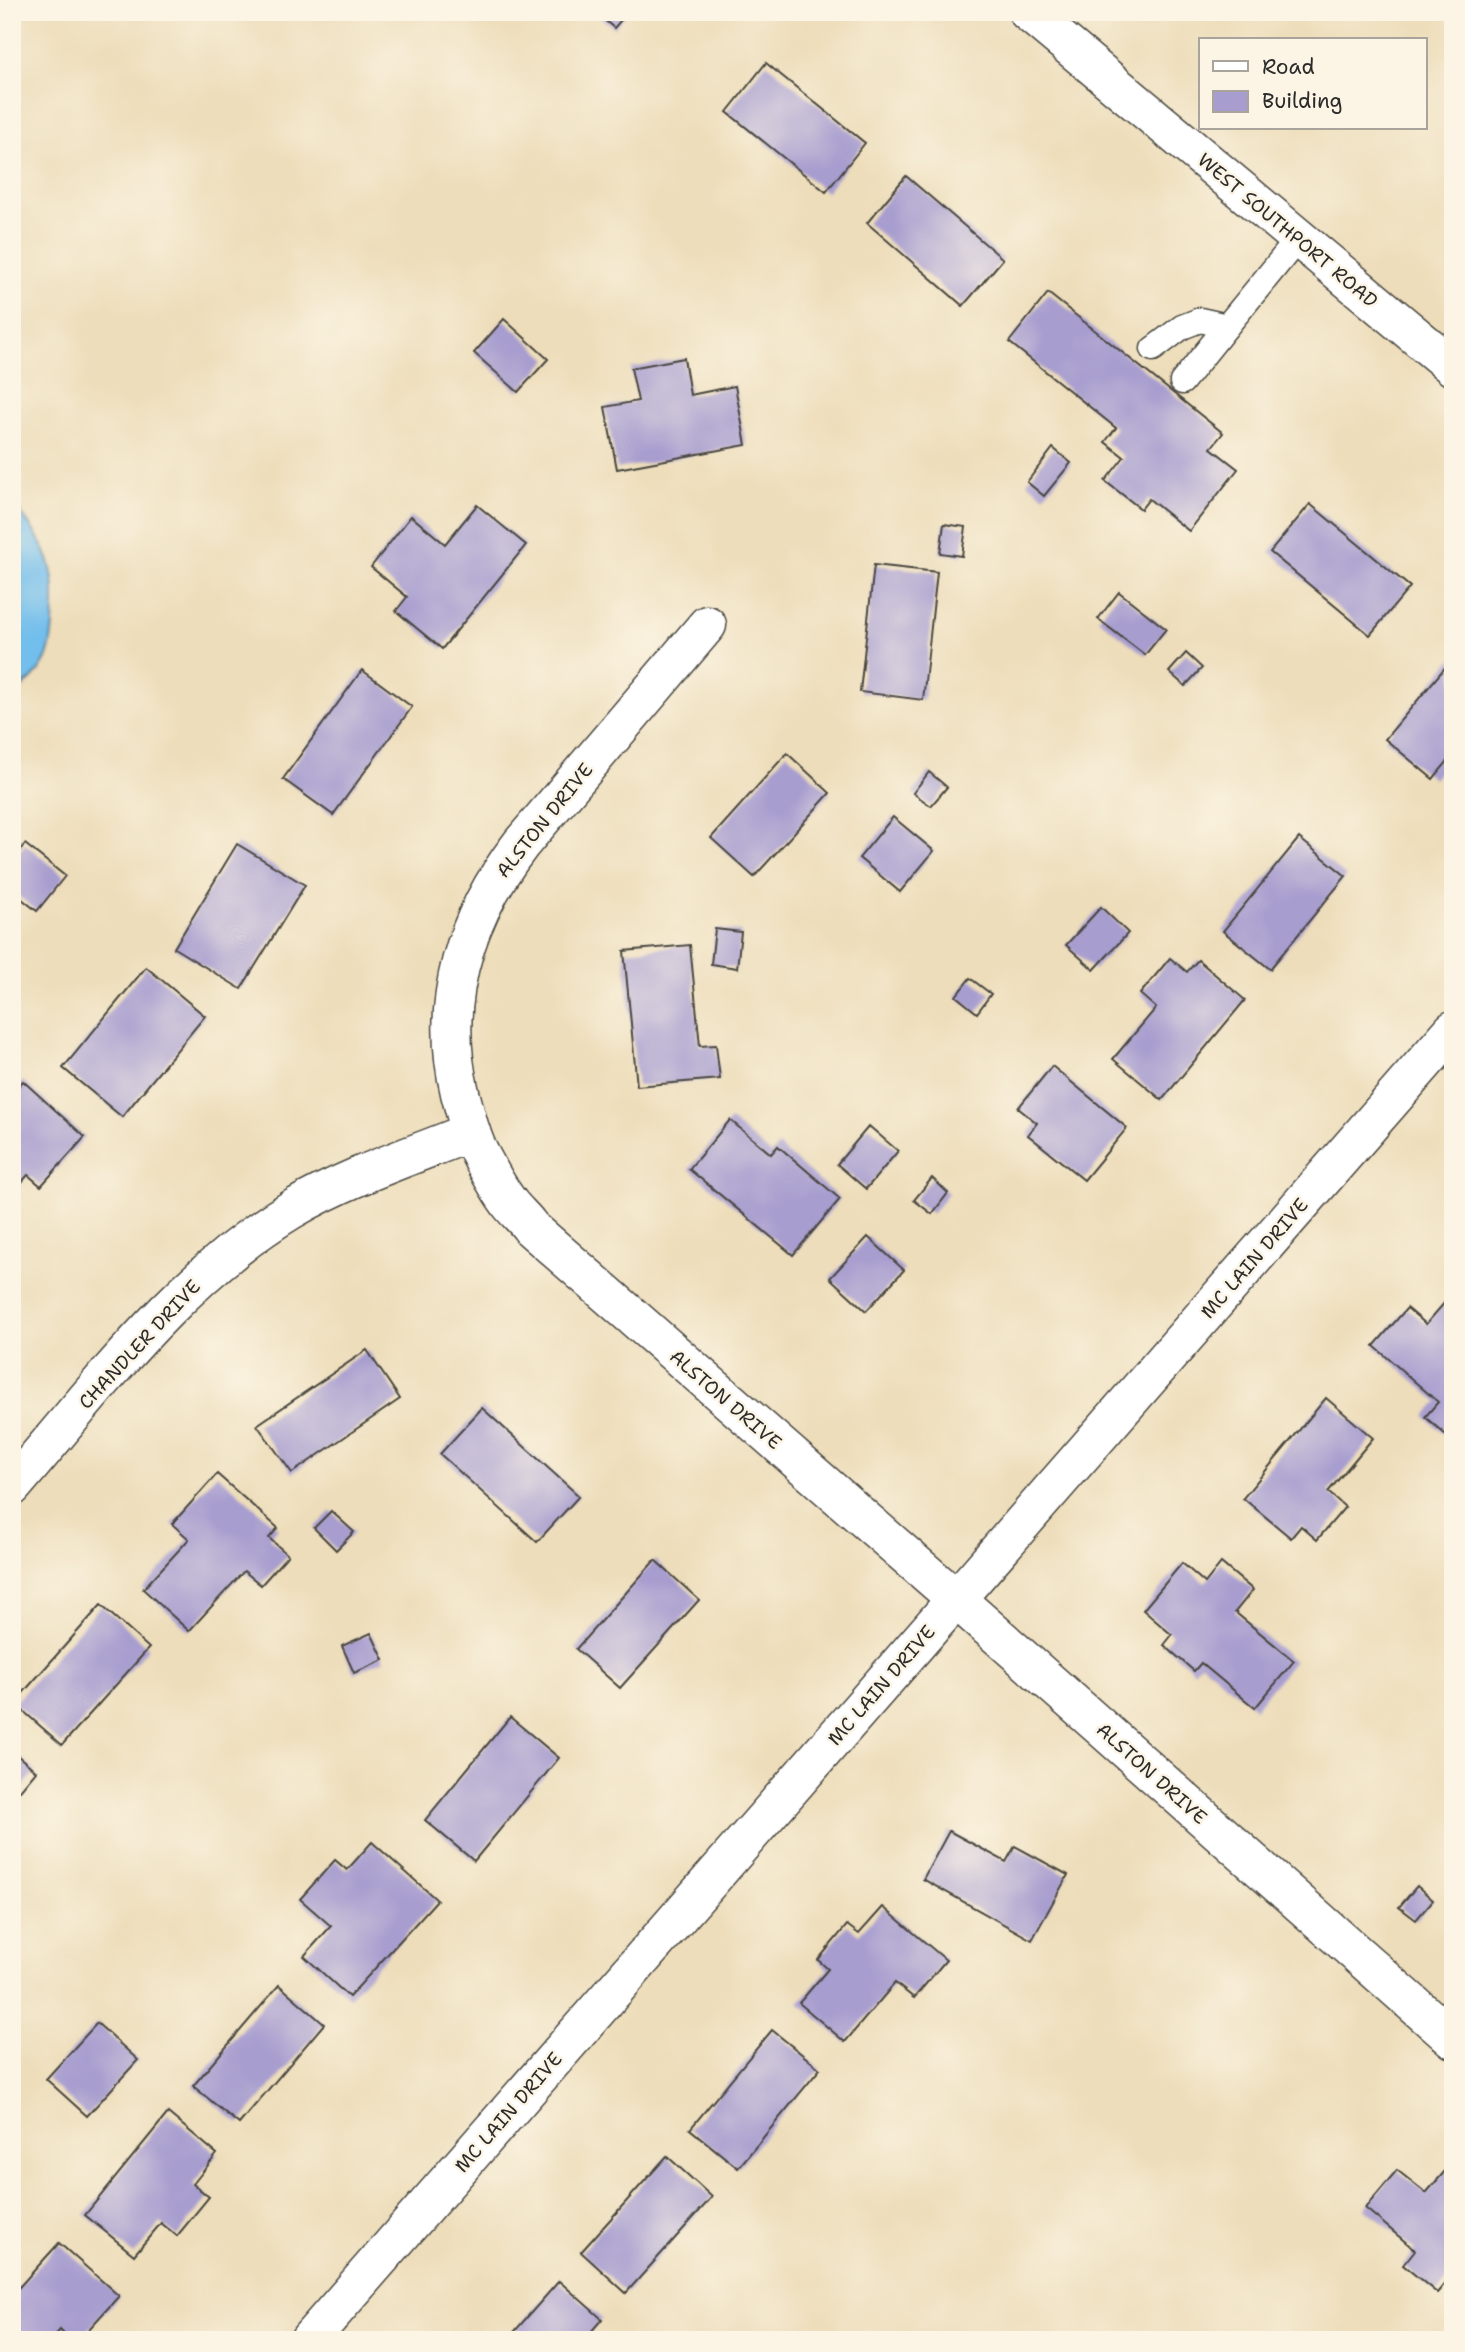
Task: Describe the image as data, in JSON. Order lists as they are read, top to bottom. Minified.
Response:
{"streets":{"street":["WEST SOUTHPORT ROAD","ALSTON DRIVE","MC LAIN DRIVE","CHANDLER DRIVE"]},"crossings":[["ALSTON DRIVE","MC LAIN DRIVE"],["ALSTON DRIVE","CHANDLER DRIVE"]],"legend":["Road","Building"]}
